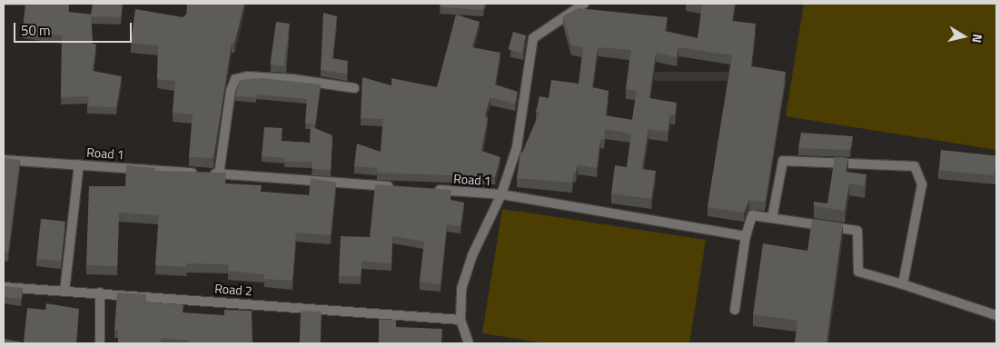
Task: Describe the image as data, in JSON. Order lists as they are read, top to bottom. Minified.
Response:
{"streets":{"street":["Road 1","Road 2"]},"scale_bar":"50 m","north":"right"}
